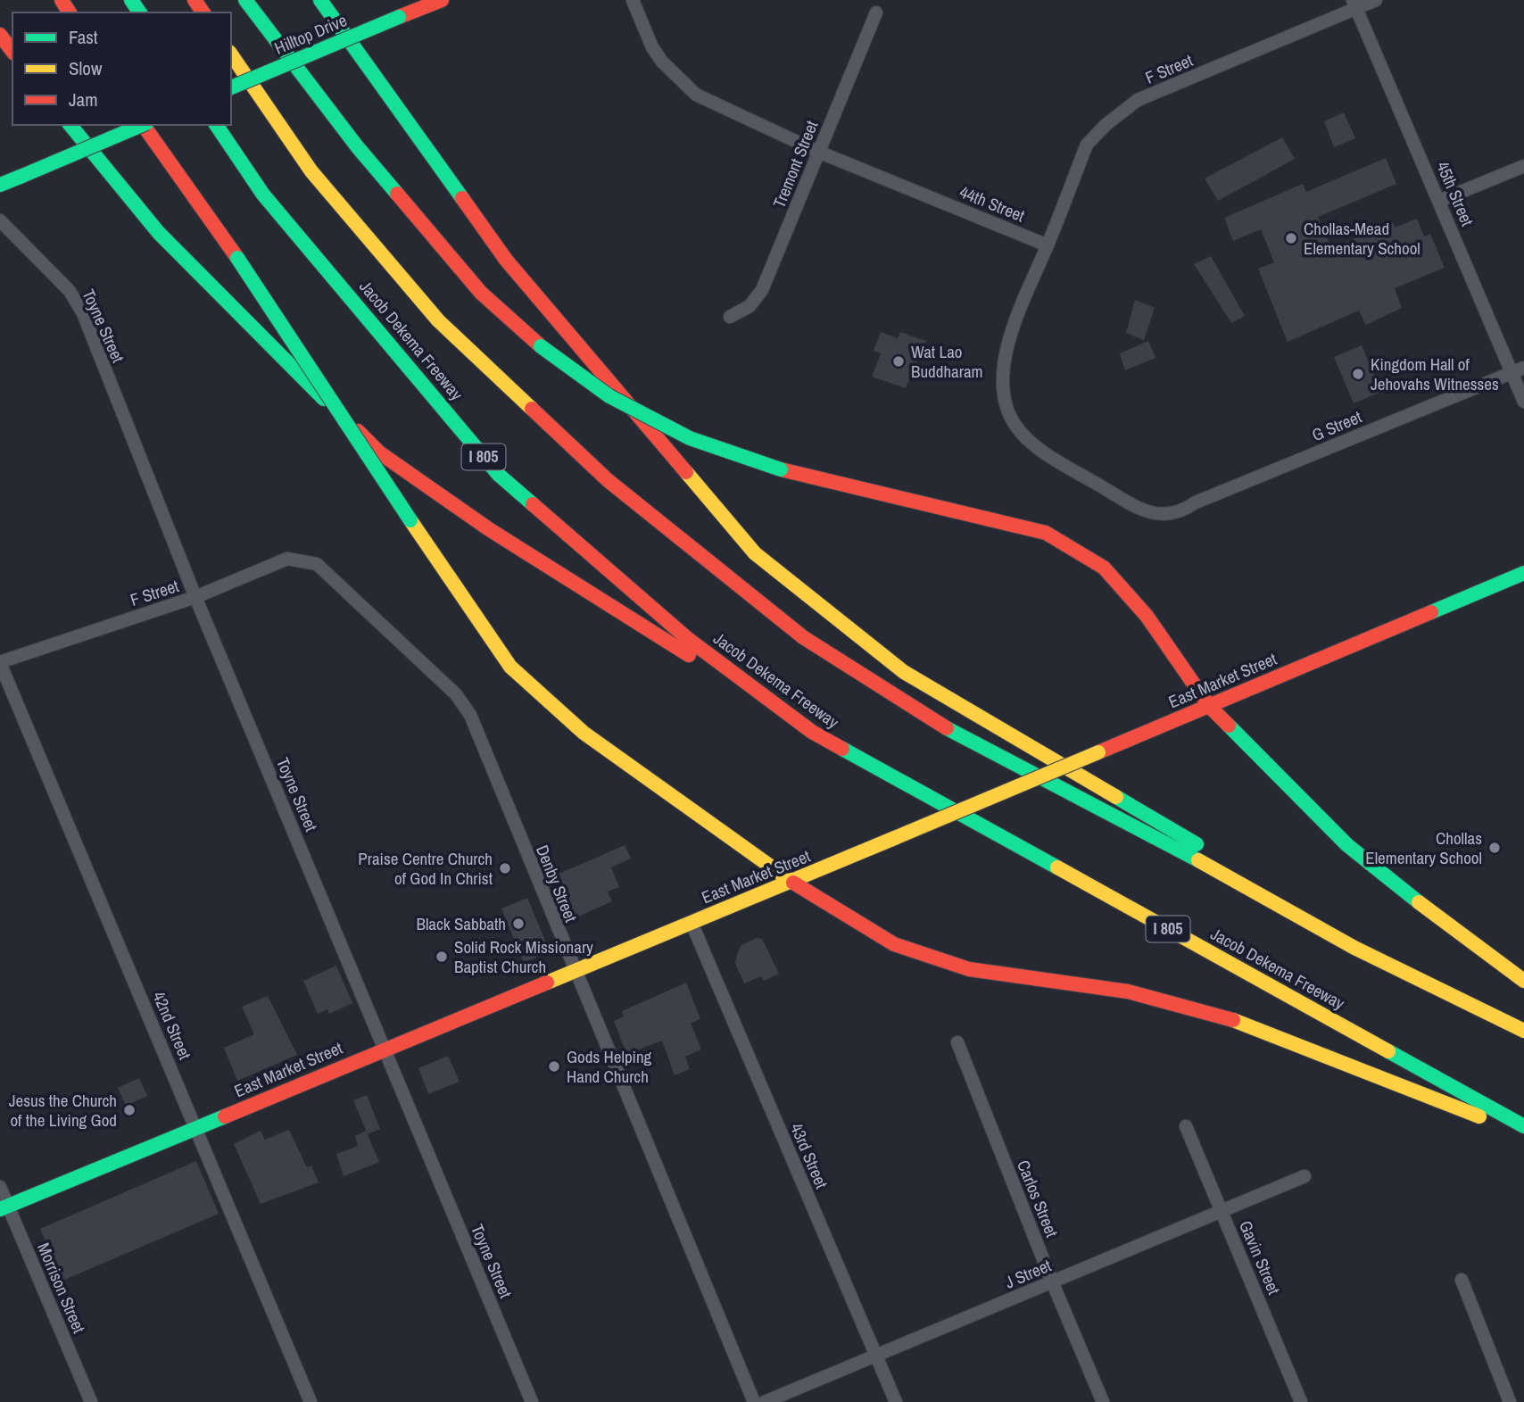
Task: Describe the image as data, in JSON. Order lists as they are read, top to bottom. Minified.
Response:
{"streets":{"main road":["Hilltop Drive","Jacob Dekema Freeway","I 805","East Market Street"],"street":["F Street","Tremont Street","45th Street","44th Street","Toyne Street","G Street","Denby Street","42nd Street","43rd Street","Carlos Street","Gavin Street","J Street","Morrison Street"]},"crossings":[["F Street","45th Street"],["F Street","44th Street"],["F Street","Toyne Street"],["F Street","G Street"],["F Street","Denby Street"],["F Street","42nd Street"],["Tremont Street","44th Street"],["45th Street","G Street"],["44th Street","G Street"],["Toyne Street","East Market Street"],["East Market Street","Denby Street"],["East Market Street","42nd Street"],["East Market Street","43rd Street"],["East Market Street","Morrison Street"],["43rd Street","J Street"],["Carlos Street","J Street"],["Gavin Street","J Street"]],"places":["Chollas-Mead Elementary School","Wat Lao Buddharam","Kingdom Hall of Jehovahs Witnesses","Chollas Elementary School","Praise Centre Church of God In Christ","Black Sabbath","Solid Rock Missionary Baptist Church","Gods Helping Hand Church","Jesus the Church of the Living God"],"legend":["Fast","Slow","Jam"]}
